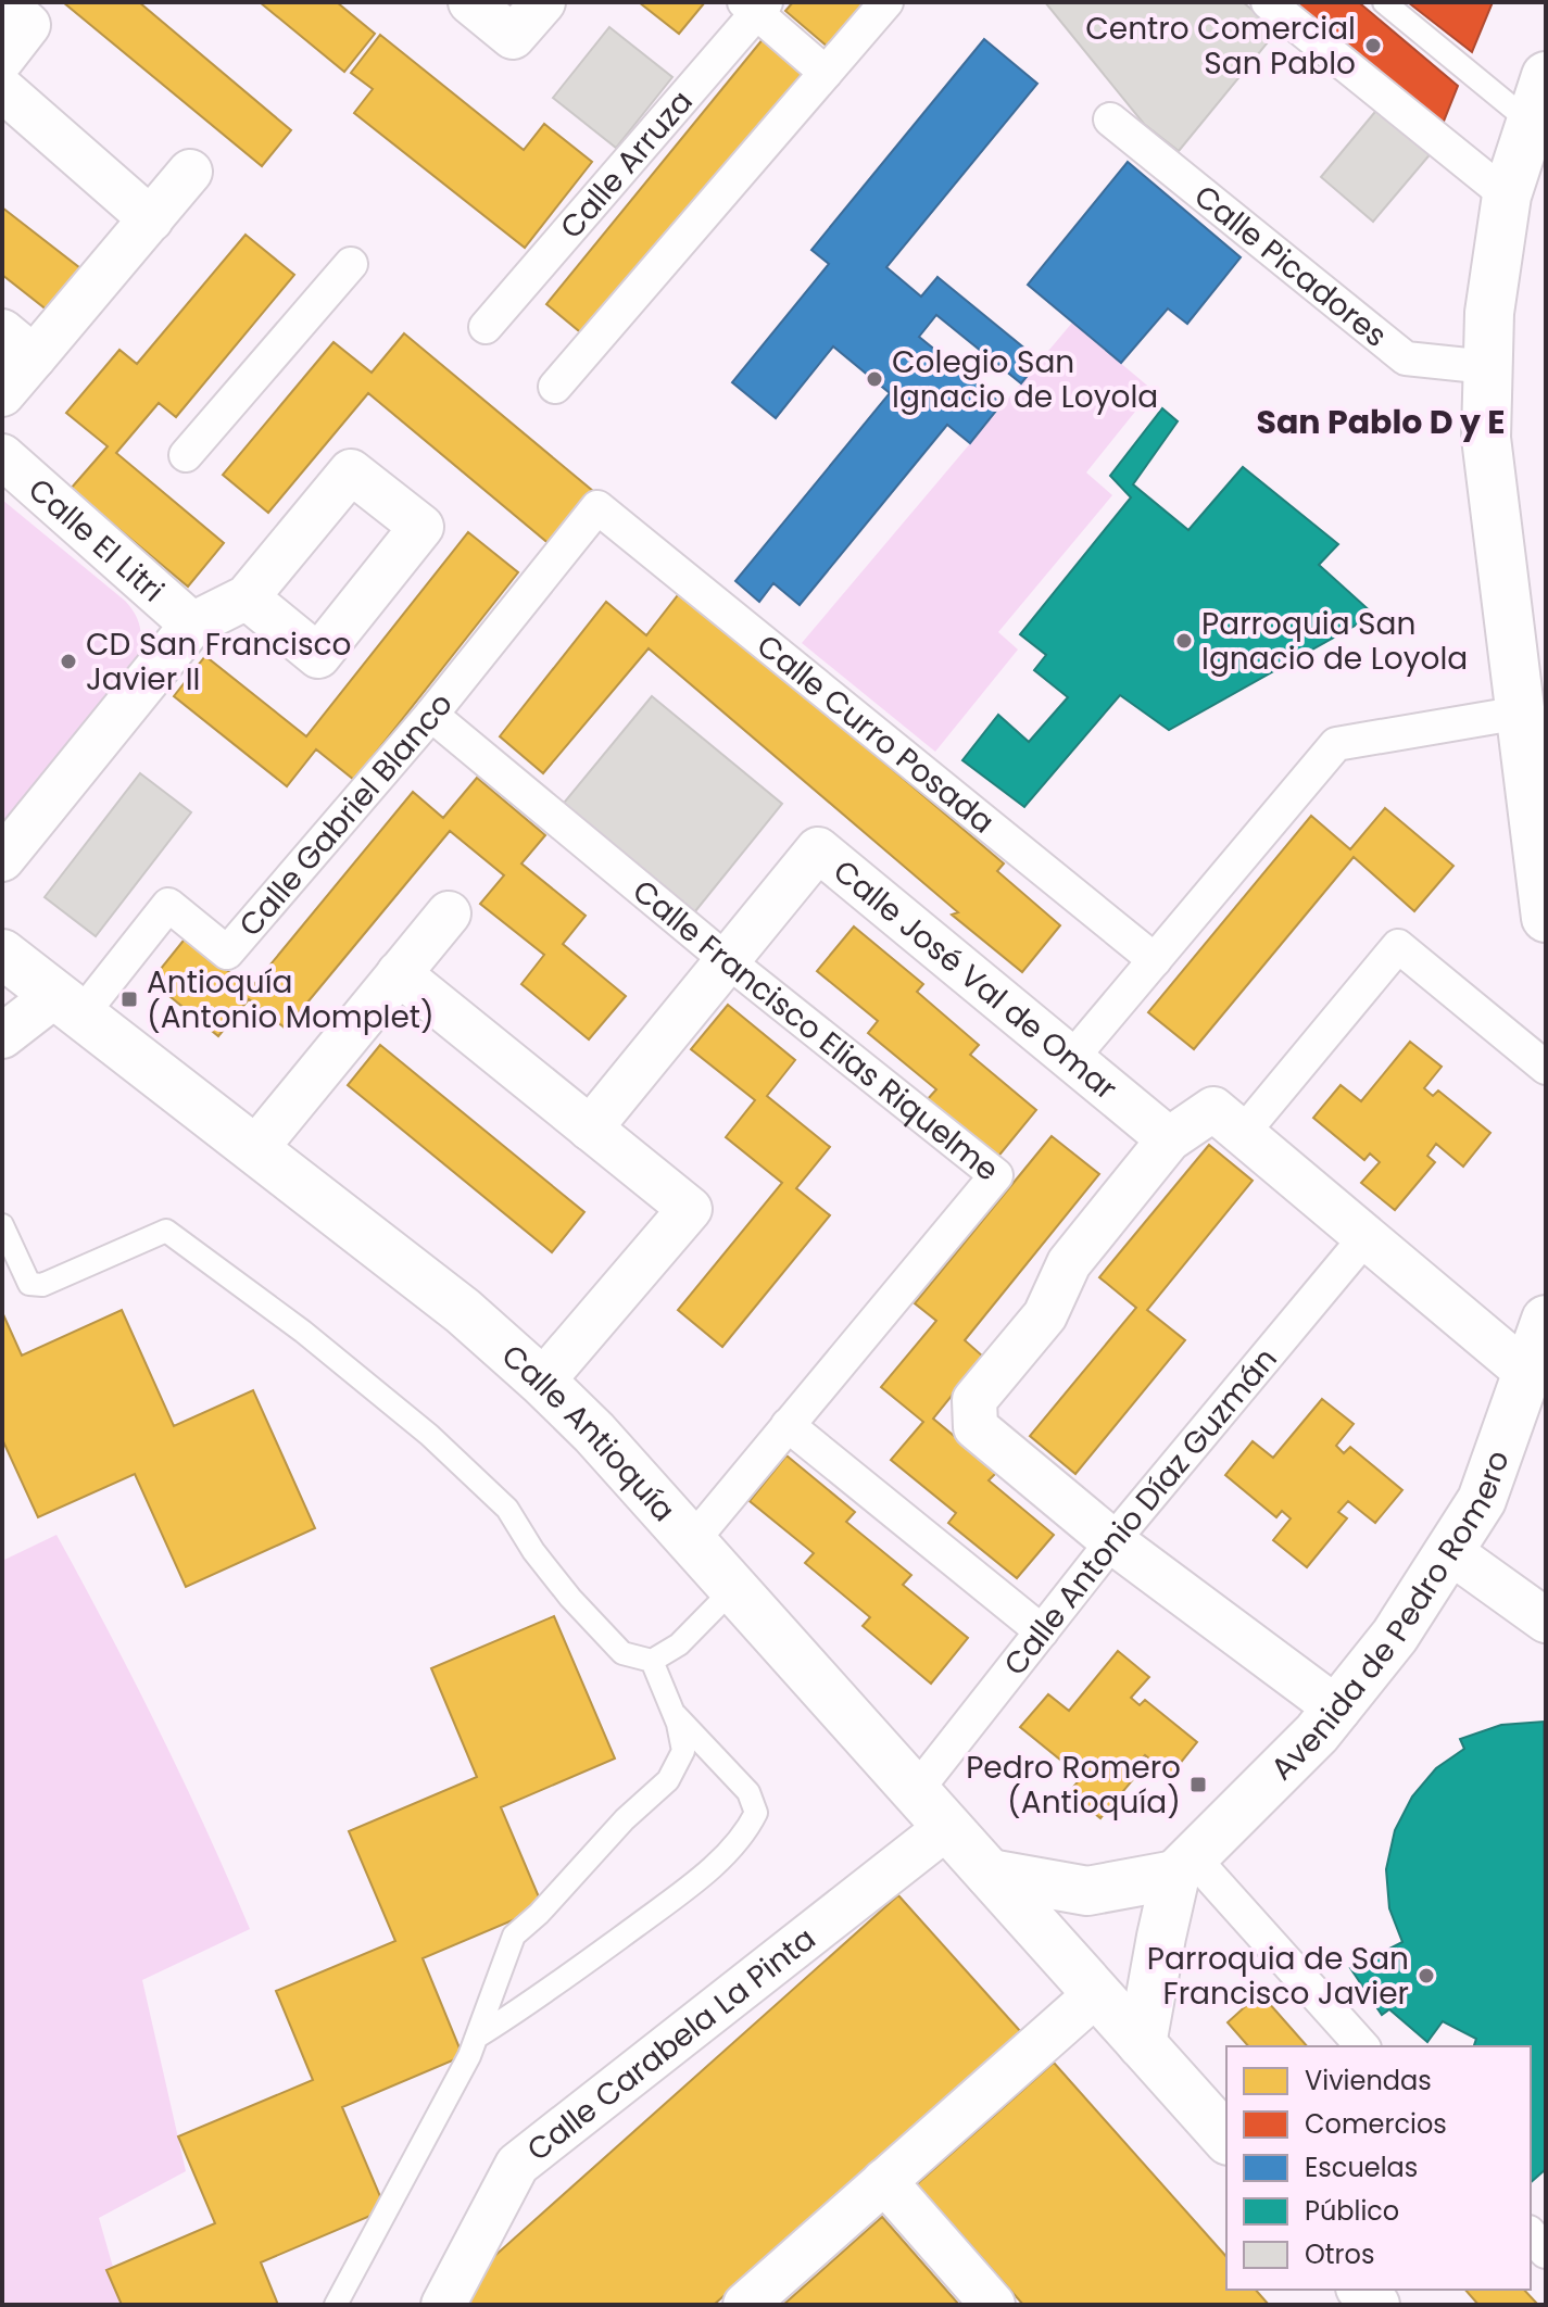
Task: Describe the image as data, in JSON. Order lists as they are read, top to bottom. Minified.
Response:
{"streets":{"street":["Calle Arruza","Calle Picadores","Calle El Litri","Calle Curro Posada","Calle Gabriel Blanco","Calle José Val de Omar","Calle Francisco Elias Riquelme","Calle Antioquía","Calle Antonio Díaz Guzmán","Avenida de Pedro Romero","Calle Carabela La Pinta"]},"crossings":[["Calle Curro Posada","Calle Gabriel Blanco"],["Calle Gabriel Blanco","Calle Francisco Elias Riquelme"],["Calle Gabriel Blanco","Calle Antioquía"],["Calle José Val de Omar","Calle Francisco Elias Riquelme"],["Calle Francisco Elias Riquelme","Calle Antioquía"],["Calle Antioquía","Calle Antonio Díaz Guzmán"],["Calle Antioquía","Calle Carabela La Pinta"]],"districts":["San Pablo D y E"],"places":{"other":["Centro Comercial San Pablo","Colegio San Ignacio de Loyola","Parroquia San Ignacio de Loyola","CD San Francisco Javier II","Parroquia de San Francisco Javier"],"transit":["Antioquía (Antonio Momplet)","Pedro Romero (Antioquía)"]},"legend":["Viviendas","Comercios","Escuelas","Público","Otros"]}
